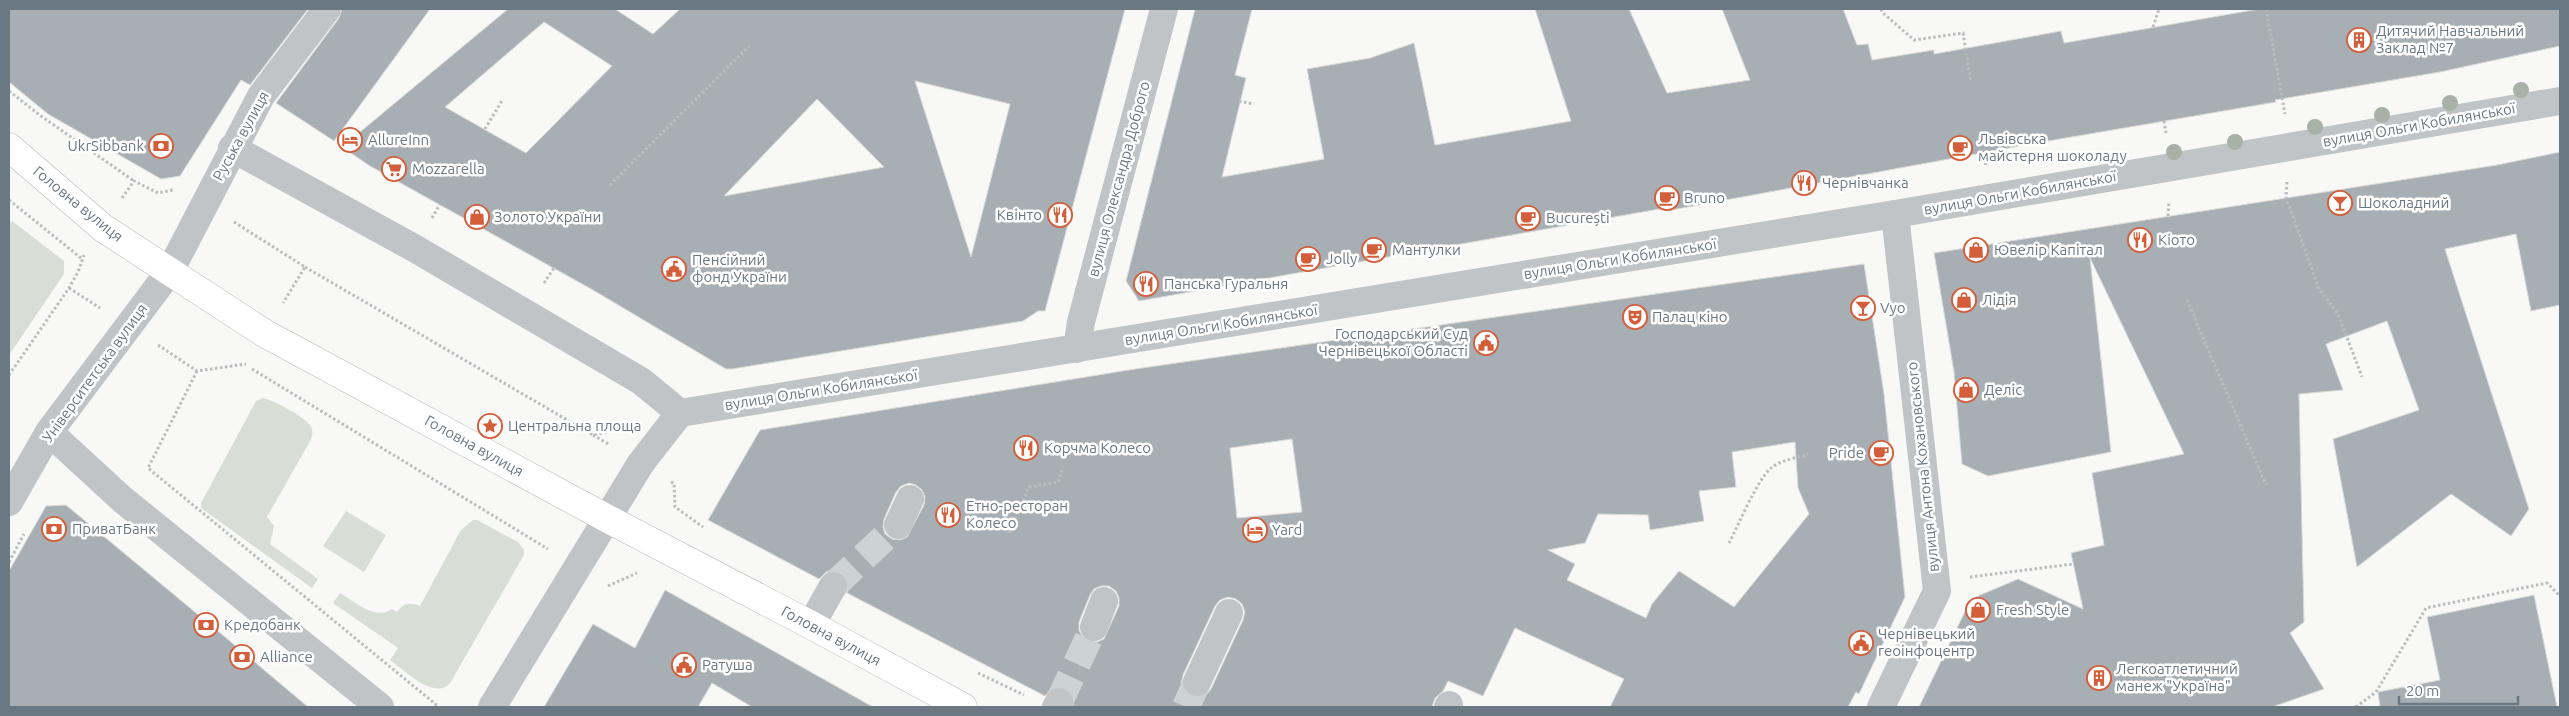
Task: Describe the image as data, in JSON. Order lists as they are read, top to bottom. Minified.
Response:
{"streets":{"main road":["Головна вулиця"],"street":["вулиця Ольги Кобилянської","Руська вулиця","вулиця Олександра Доброго","Університетська вулиця","вулиця Антона Кохановського"]},"crossings":[["вулиця Ольги Кобилянської","вулиця Олександра Доброго"],["вулиця Ольги Кобилянської","вулиця Антона Кохановського"],["Руська вулиця","Головна вулиця"],["Руська вулиця","Університетська вулиця"],["Головна вулиця","Університетська вулиця"]],"places":{"building":["Дитячий Навчальний Заклад №7","Легкоатлетичний манеж \"Україна\""],"hotel":["AllureInn","Yard"],"bank":["UkrSibbank","ПриватБанк","Кредобанк","Alliance"],"cafe":["Львівська майстерня шоколаду","Bruno","București","Мантулки","Jolly","Pride"],"supermarket":["Mozzarella"],"restaurant":["Чернівчанка","Квінто","Кіото","Панська Гуральня","Корчма Колесо","Етно-ресторан Колесо"],"bar":["Шоколадний","Vyo"],"shop":["Золото України","Ювелір Капітал","Лідія","Деліс","Fresh Style"],"public building":["Пенсійний фонд України","Господарський Суд Чернівецької Області","Чернівецький геоінфоцентр","Ратуша"],"theatre":["Палац кіно"],"place":["Центральна площа"]},"scale_bar":"20 m"}
